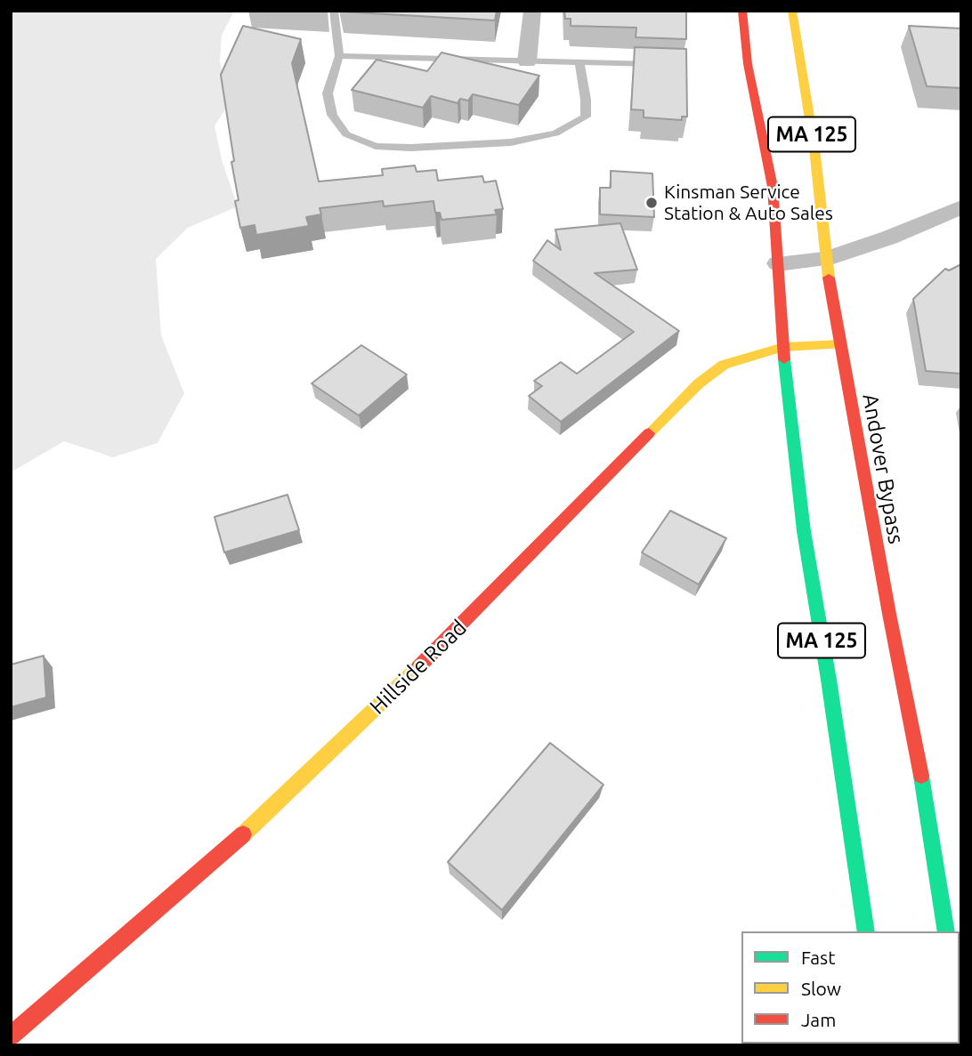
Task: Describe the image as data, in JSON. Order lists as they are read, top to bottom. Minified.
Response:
{"streets":{"main road":["MA 125","Andover Bypass","Hillside Road"]},"crossings":[["MA 125","Hillside Road"],["Andover Bypass","Hillside Road"]],"places":["Kinsman Service Station & Auto Sales"],"legend":["Fast","Slow","Jam"]}
